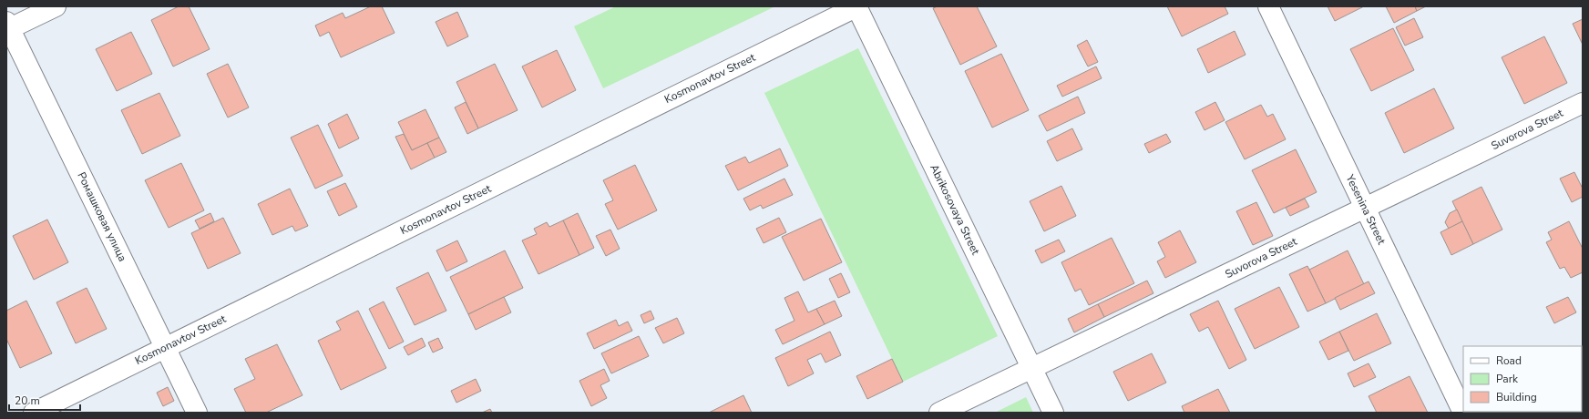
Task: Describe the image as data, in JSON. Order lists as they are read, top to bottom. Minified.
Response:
{"streets":{"street":["Kosmonavtov Street","Suvorova Street","Abrikosovaya Street","Yesenina Street","Ромашковая улица"]},"crossings":[["Kosmonavtov Street","Abrikosovaya Street"],["Kosmonavtov Street","Ромашковая улица"],["Suvorova Street","Abrikosovaya Street"],["Suvorova Street","Yesenina Street"]],"legend":["Road","Park","Building"],"scale_bar":"20 m"}
